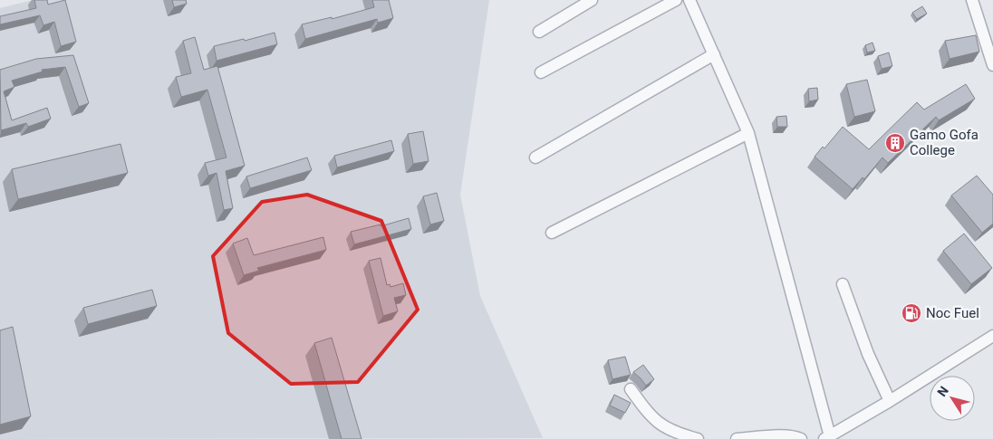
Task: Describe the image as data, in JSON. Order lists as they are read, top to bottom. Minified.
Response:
{"places":{"building":["Gamo Gofa College"],"fuel station":["Noc Fuel"]},"north":"top left"}
